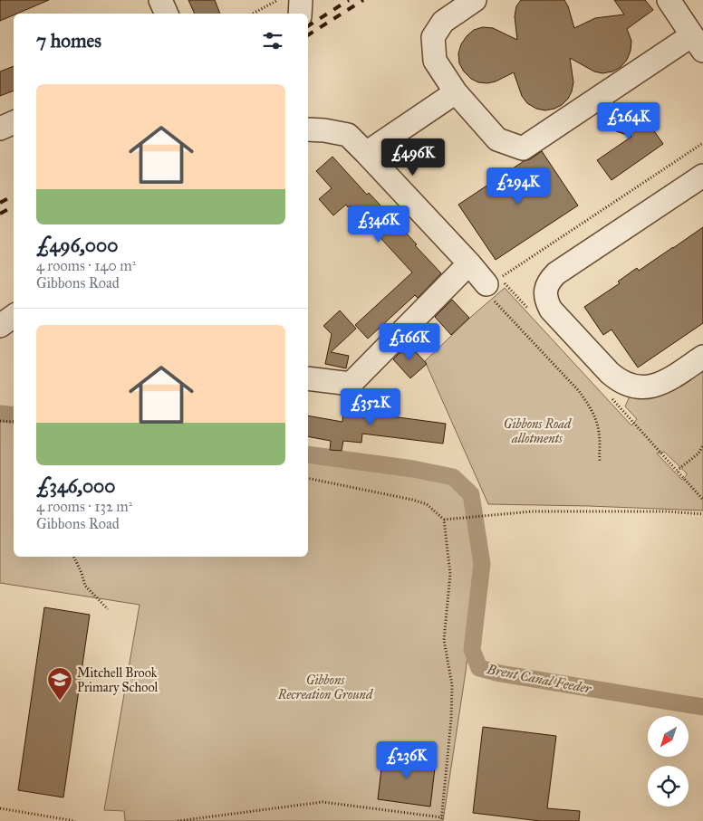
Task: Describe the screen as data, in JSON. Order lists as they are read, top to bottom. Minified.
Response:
{"water":["Brent Canal Feeder"],"parks":["Gibbons Road allotments","Gibbons Recreation Ground"],"places":{"school or university":["Mitchell Brook Primary School"]},"north":"bottom left","page":{"heading":"7 homes","list":[{"name":"£496,000","note":"4 rooms · 140 m² · Gibbons Road"},{"name":"£346,000","note":"4 rooms · 132 m² · Gibbons Road"}],"price":["£264K","£496K","£294K","£346K","£166K","£352K","£236K"]}}
